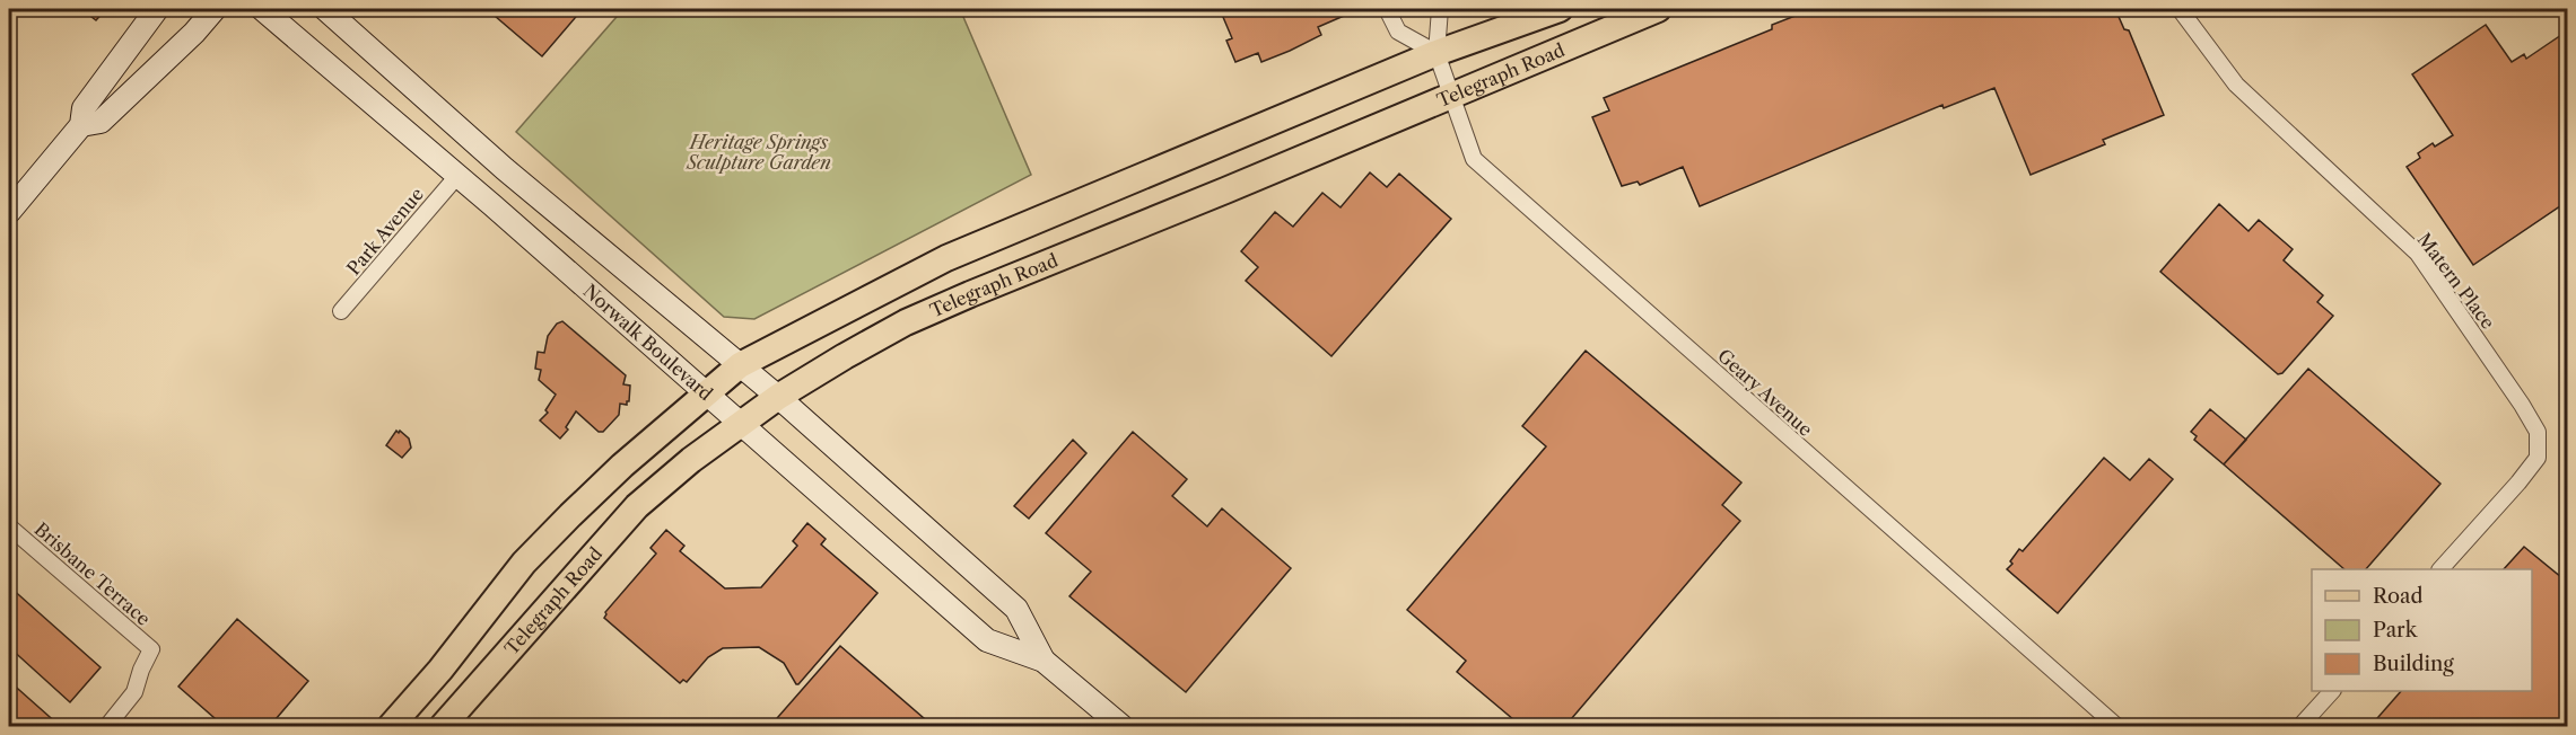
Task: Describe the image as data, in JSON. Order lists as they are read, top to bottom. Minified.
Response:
{"streets":{"main road":["Telegraph Road","Norwalk Boulevard"],"street":["Park Avenue","Matern Place","Geary Avenue","Brisbane Terrace"]},"crossings":[["Telegraph Road","Norwalk Boulevard"],["Telegraph Road","Geary Avenue"],["Park Avenue","Norwalk Boulevard"]],"parks":["Heritage Springs Sculpture Garden"],"legend":["Road","Park","Building"]}
